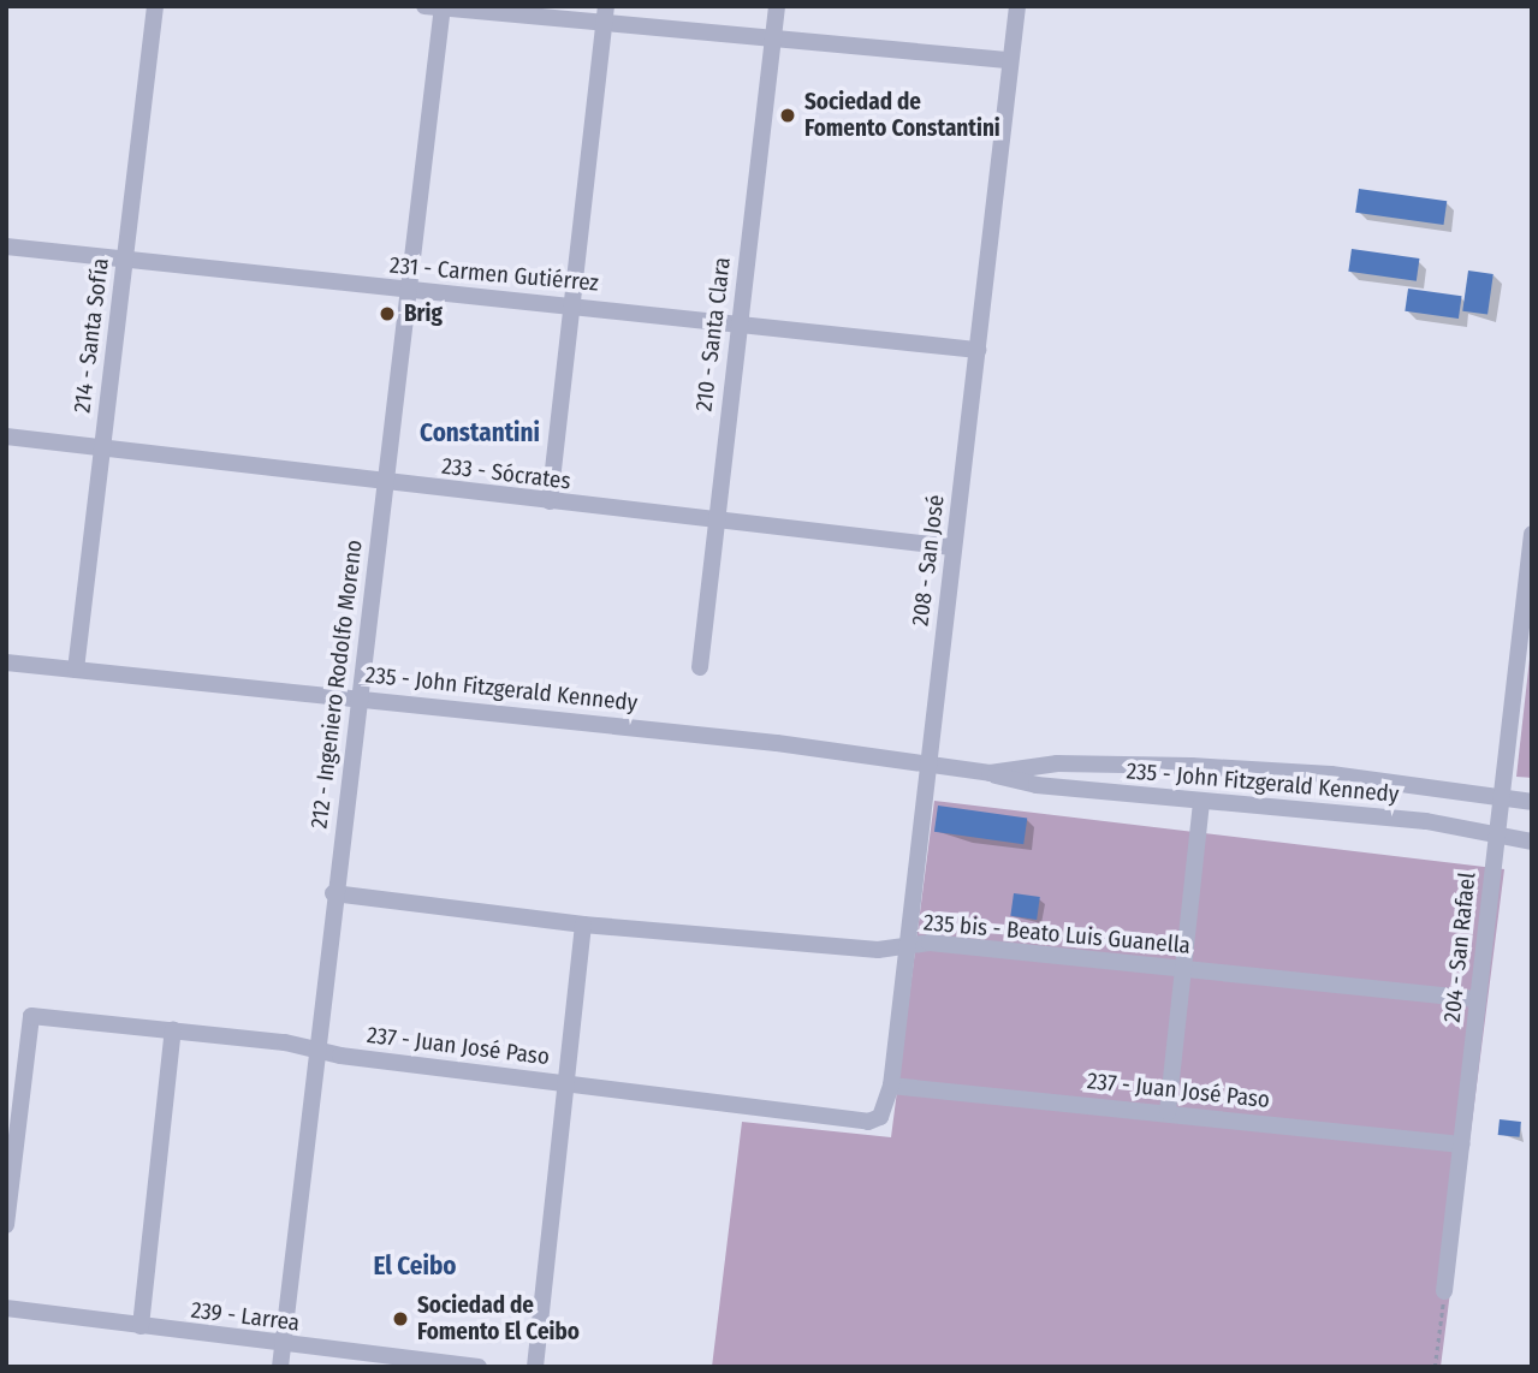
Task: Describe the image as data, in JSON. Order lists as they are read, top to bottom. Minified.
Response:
{"streets":{"street":["231 - Carmen Gutiérrez","210 - Santa Clara","214 - Santa Sofía","233 - Sócrates","208 - San José","212 - Ingeniero Rodolfo Moreno","235 - John Fitzgerald Kennedy","235 bis - Beato Luis Guanella","204 - San Rafael","237 - Juan José Paso","239 - Larrea"]},"crossings":[["231 - Carmen Gutiérrez","210 - Santa Clara"],["231 - Carmen Gutiérrez","214 - Santa Sofía"],["231 - Carmen Gutiérrez","208 - San José"],["231 - Carmen Gutiérrez","212 - Ingeniero Rodolfo Moreno"],["210 - Santa Clara","233 - Sócrates"],["214 - Santa Sofía","233 - Sócrates"],["214 - Santa Sofía","235 - John Fitzgerald Kennedy"],["233 - Sócrates","208 - San José"],["233 - Sócrates","212 - Ingeniero Rodolfo Moreno"],["208 - San José","235 - John Fitzgerald Kennedy"],["208 - San José","235 bis - Beato Luis Guanella"],["208 - San José","237 - Juan José Paso"],["212 - Ingeniero Rodolfo Moreno","235 - John Fitzgerald Kennedy"],["212 - Ingeniero Rodolfo Moreno","235 bis - Beato Luis Guanella"],["212 - Ingeniero Rodolfo Moreno","237 - Juan José Paso"],["212 - Ingeniero Rodolfo Moreno","239 - Larrea"],["235 - John Fitzgerald Kennedy","204 - San Rafael"],["235 bis - Beato Luis Guanella","204 - San Rafael"],["204 - San Rafael","237 - Juan José Paso"]],"districts":["Constantini","El Ceibo"],"places":["Sociedad de Fomento Constantini","Brig","Sociedad de Fomento El Ceibo"]}
